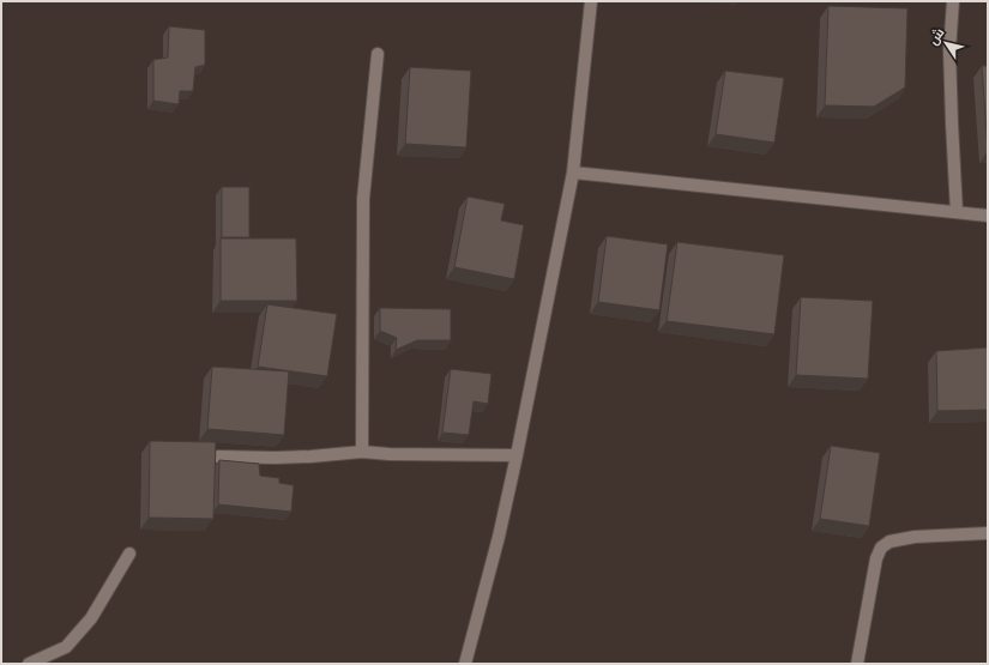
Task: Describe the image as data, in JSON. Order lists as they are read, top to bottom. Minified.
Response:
{"north":"top left"}
